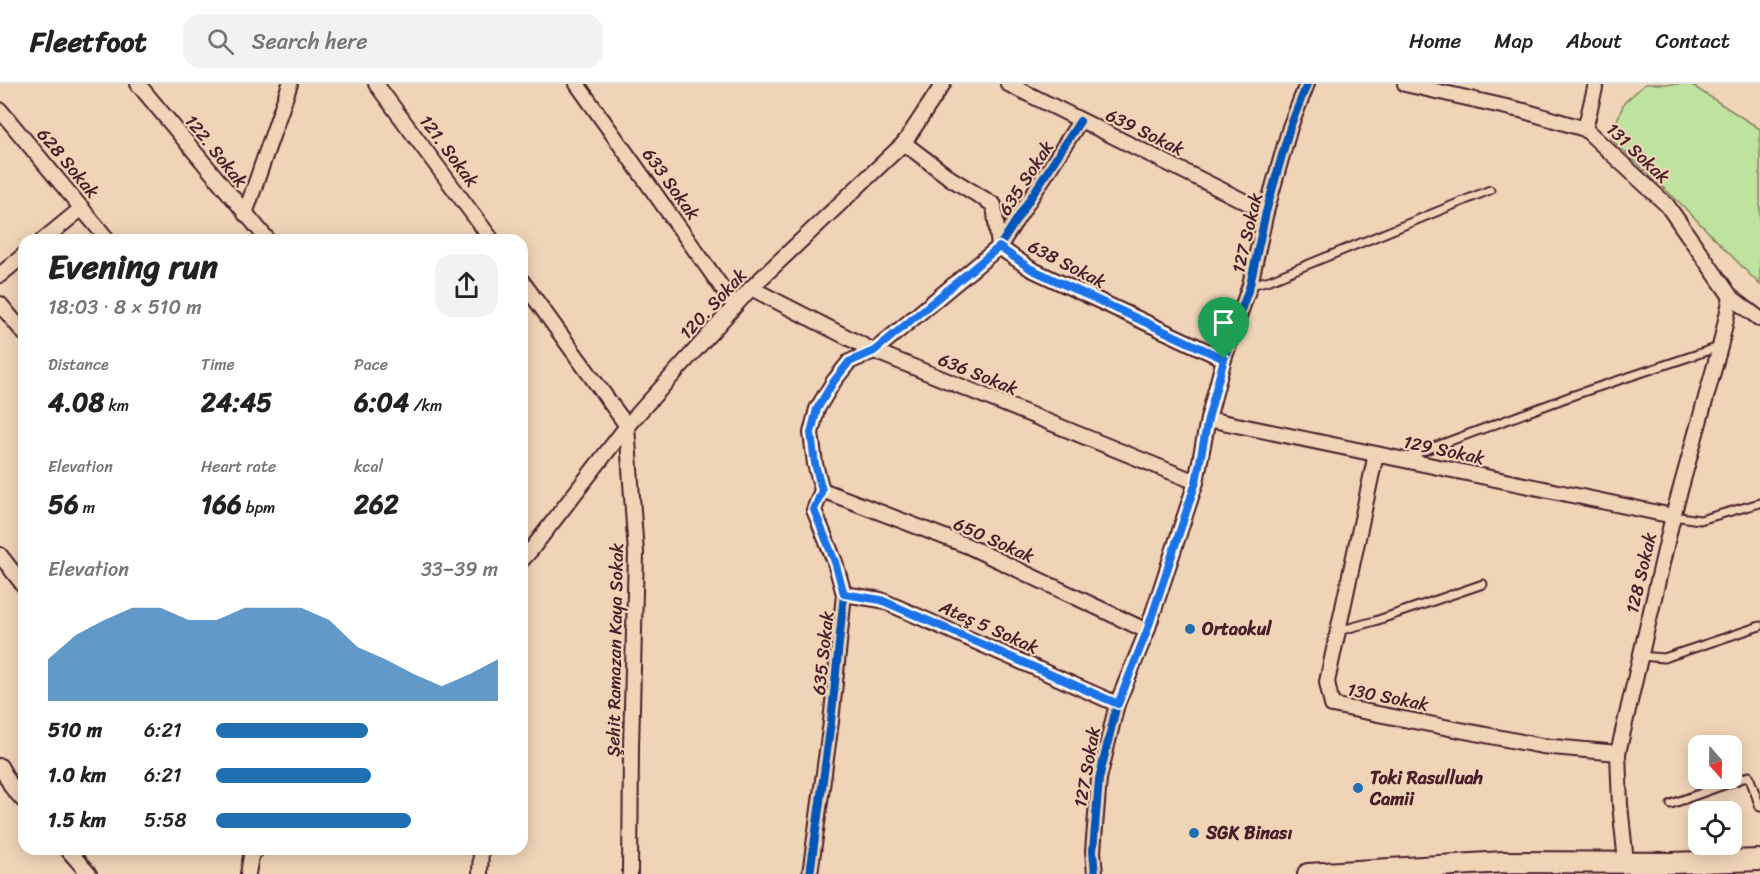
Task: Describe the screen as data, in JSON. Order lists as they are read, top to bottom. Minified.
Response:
{"streets":{"street":["639 Sokak","122. Sokak","121. Sokak","131 Sokak","628 Sokak","635 Sokak","633 Sokak","127 Sokak","638 Sokak","120. Sokak","636 Sokak","129 Sokak","650 Sokak","128 Sokak","Ateş 5 Sokak","Şehit Ramazan Kaya Sokak","130 Sokak"]},"crossings":[["639 Sokak","635 Sokak"],["639 Sokak","127 Sokak"],["131 Sokak","128 Sokak"],["635 Sokak","638 Sokak"],["635 Sokak","636 Sokak"],["635 Sokak","650 Sokak"],["635 Sokak","Ateş 5 Sokak"],["633 Sokak","120. Sokak"],["127 Sokak","638 Sokak"],["127 Sokak","636 Sokak"],["127 Sokak","129 Sokak"],["127 Sokak","650 Sokak"],["127 Sokak","Ateş 5 Sokak"],["638 Sokak","120. Sokak"],["120. Sokak","636 Sokak"],["120. Sokak","Şehit Ramazan Kaya Sokak"],["129 Sokak","128 Sokak"],["129 Sokak","130 Sokak"],["128 Sokak","130 Sokak"]],"places":["Ortaokul","Toki Rasulluah Camii","SGK Binası"],"north":"bottom","page":{"header":"Fleetfoot","search":"Search here","nav":["Home","Map","About","Contact"],"heading":["Evening run","18:03 · 8 × 510 m"],"stats":[["Distance","4.08 km"],["Time","24:45"],["Pace","6:04 /km"],["Elevation","56 m"],["Heart rate","166 bpm"],["kcal","262"]],"chart":["Elevation","33–39 m"],"list":[{"name":"510 m","note":"6:21"},{"name":"1.0 km","note":"6:21"},{"name":"1.5 km","note":"5:58"}]}}
